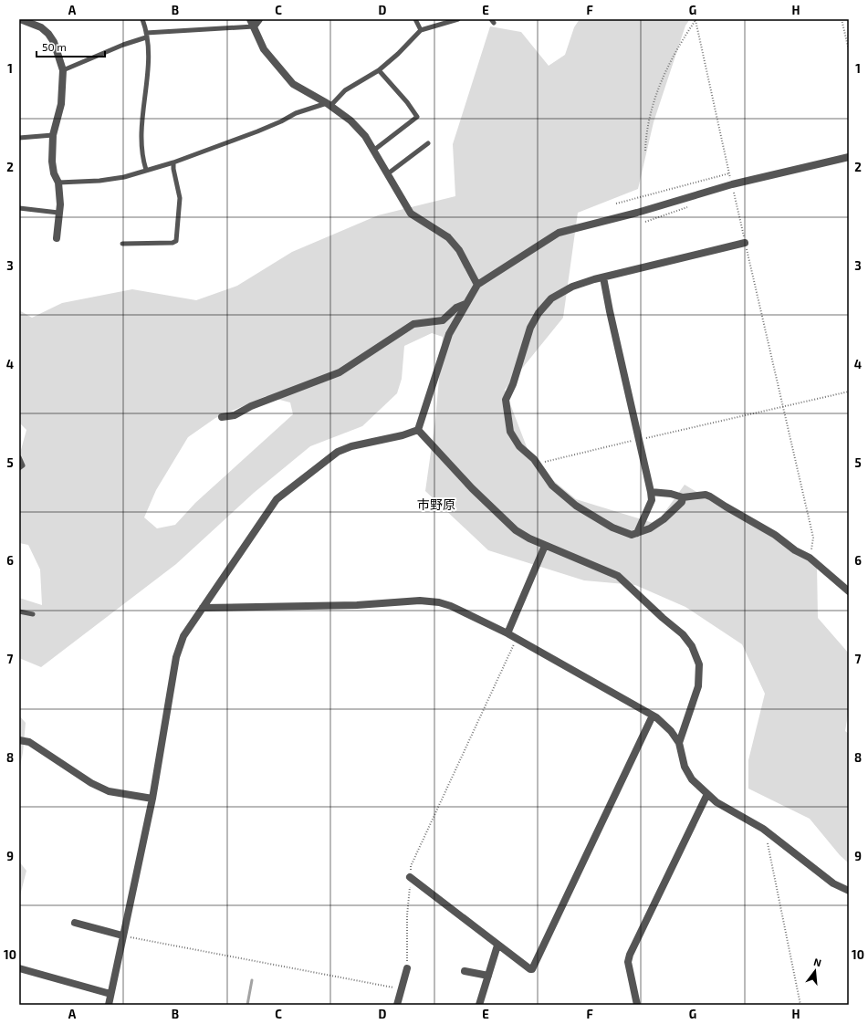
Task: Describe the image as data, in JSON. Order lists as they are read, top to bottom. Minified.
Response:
{"districts":["市野原"],"scale_bar":"50 m","north":"top","grid":{"columns":["A","B","C","D","E","F","G","H"],"rows":["1","2","3","4","5","6","7","8","9","10"]}}
